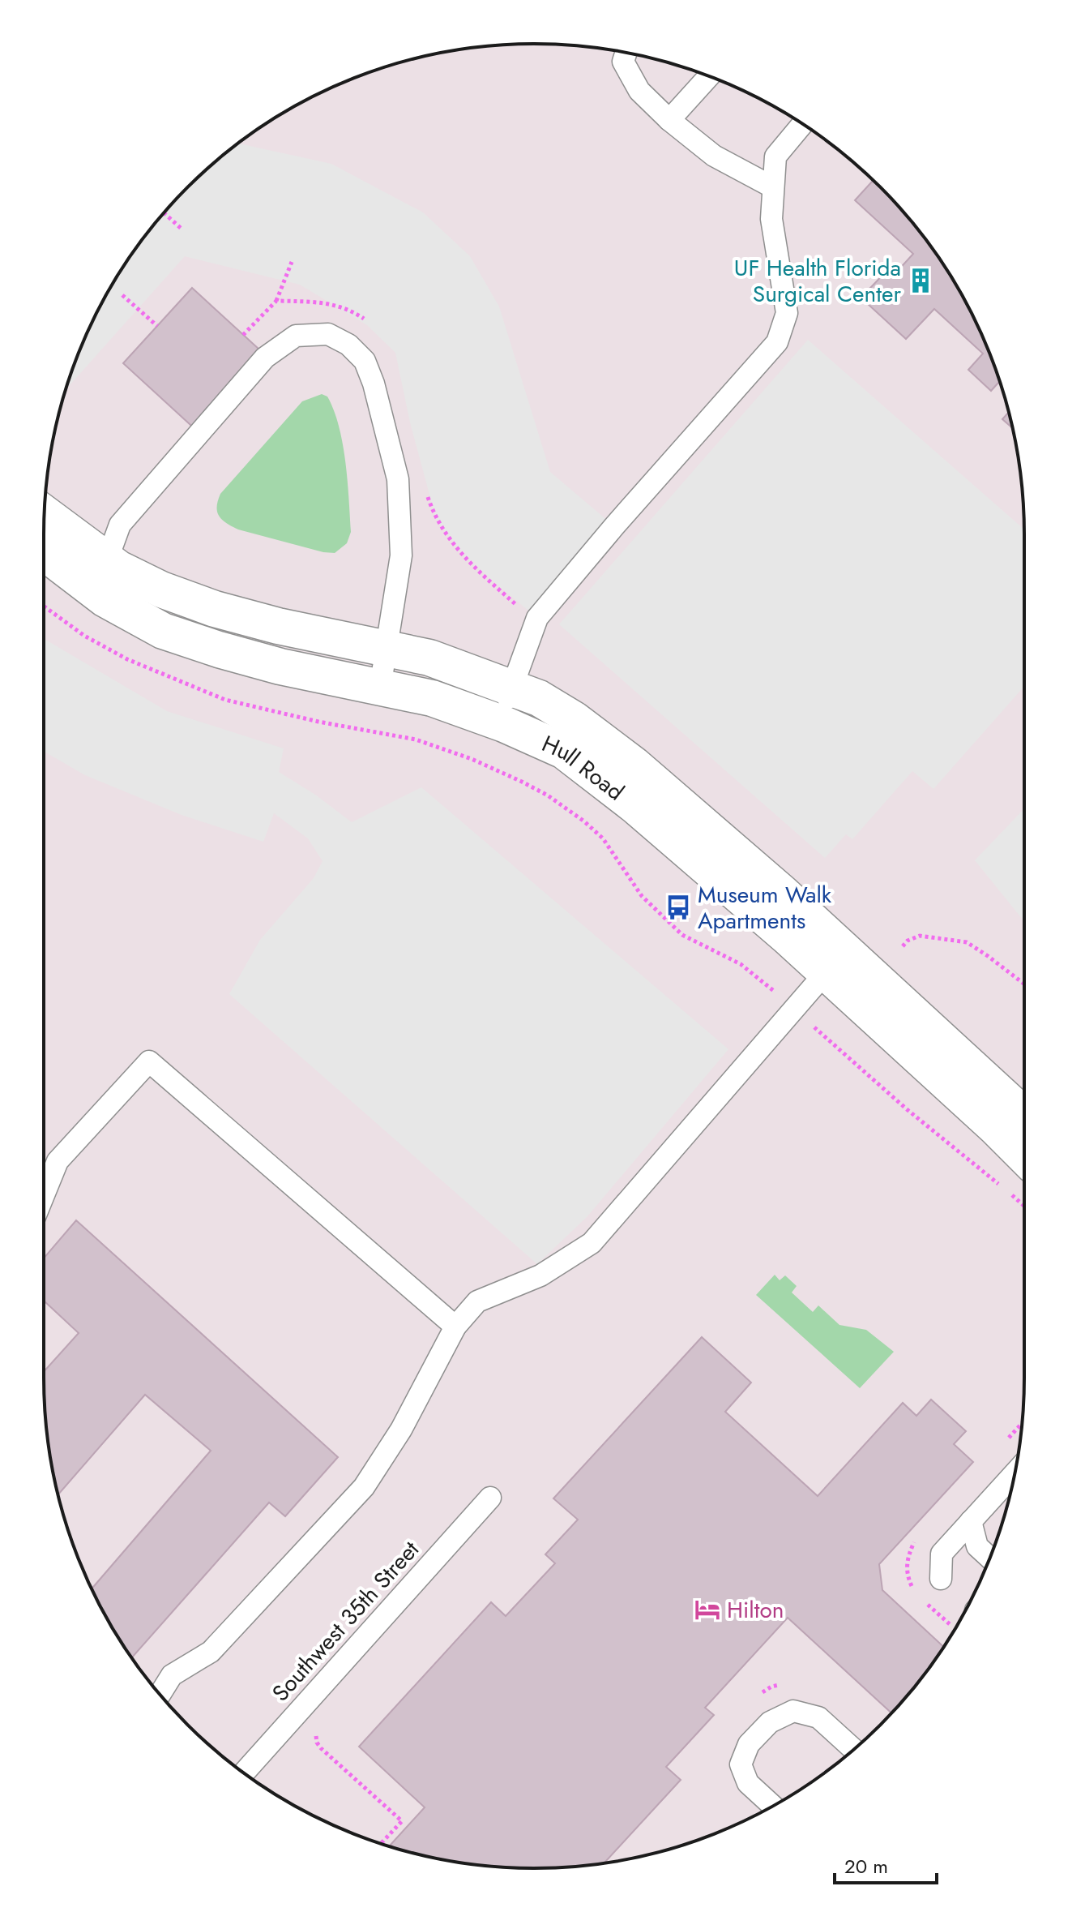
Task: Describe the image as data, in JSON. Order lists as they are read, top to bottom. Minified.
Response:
{"streets":{"street":["Hull Road"],"lane":["Southwest 35th Street"]},"places":{"building":["UF Health Florida Surgical Center"],"bus stop":["Museum Walk Apartments"],"hotel":["Hilton"]},"scale_bar":"20 m"}
